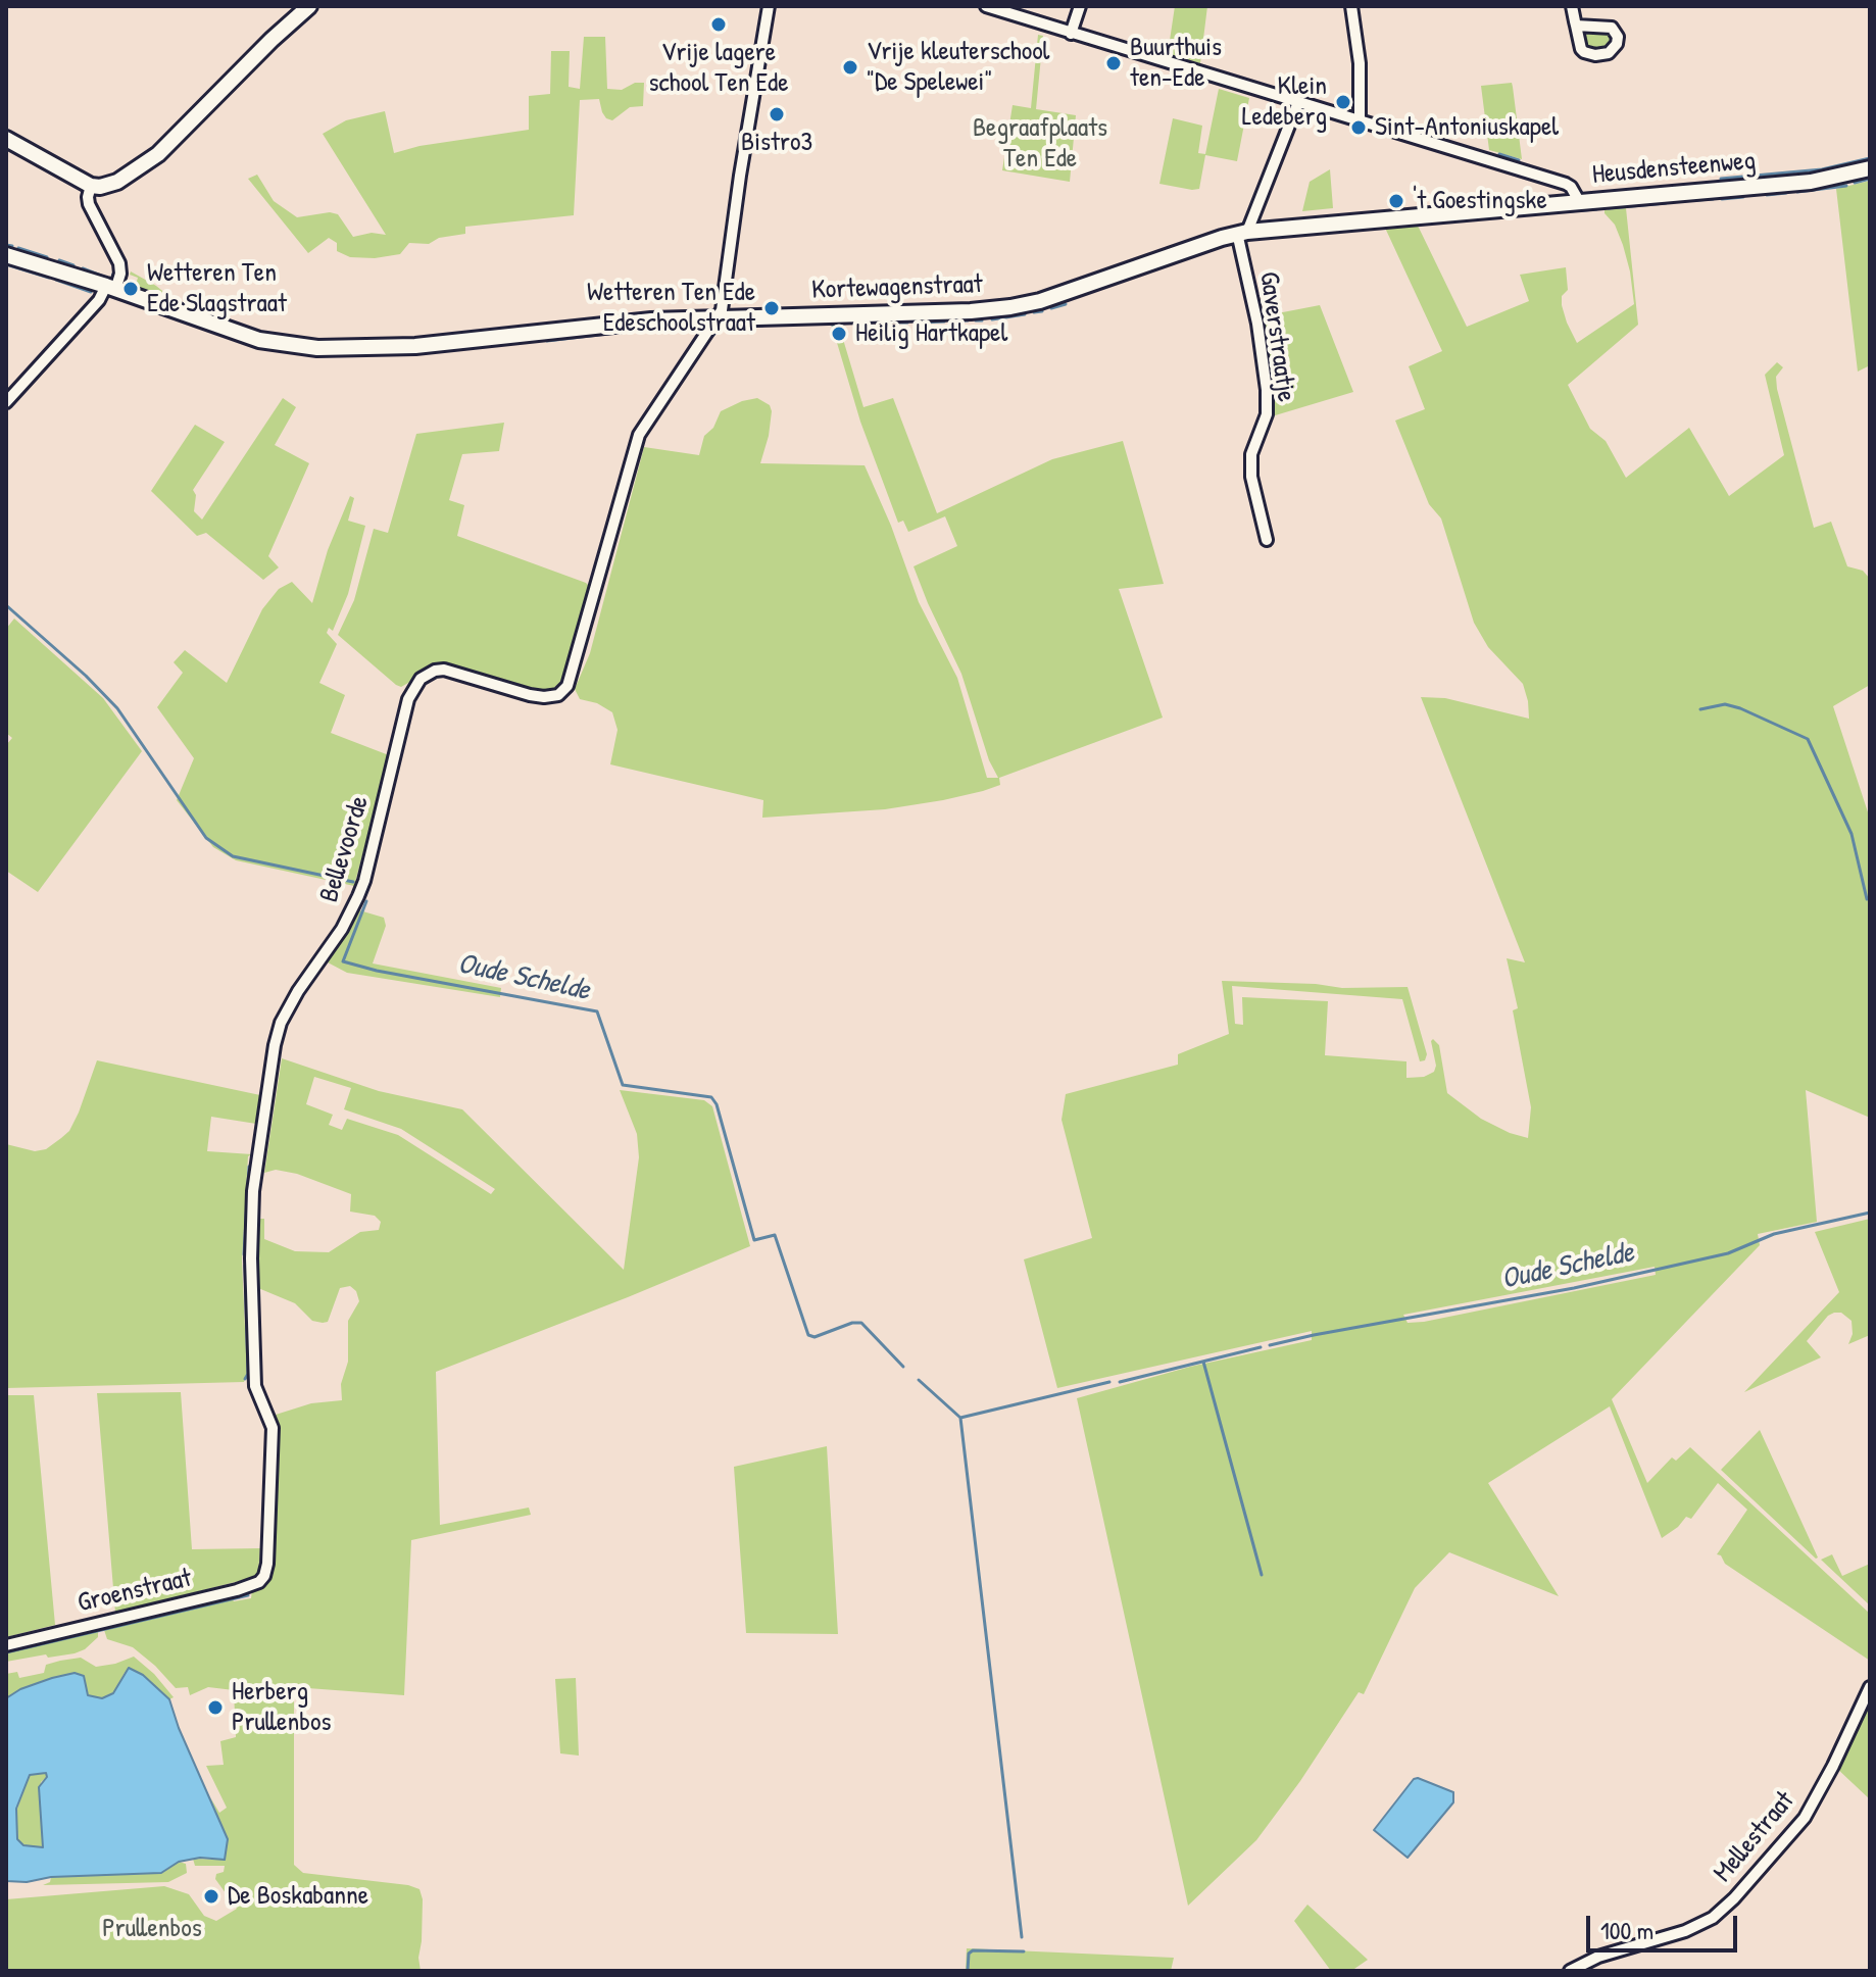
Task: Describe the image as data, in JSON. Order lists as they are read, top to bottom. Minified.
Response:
{"streets":{"street":["Heusdensteenweg","Kortewagenstraat","Gaverstraatje","Bellevoorde","Groenstraat","Mellestraat"]},"crossings":[["Heusdensteenweg","Kortewagenstraat"],["Kortewagenstraat","Gaverstraatje"],["Kortewagenstraat","Bellevoorde"],["Bellevoorde","Groenstraat"]],"water":["Oude Schelde"],"parks":["Begraafplaats Ten Ede","Prullenbos"],"places":["Vrije lagere school Ten Ede","Buurthuis ten-Ede","Vrije kleuterschool \"De Spelewei\"","Klein Ledeberg","Bistro3","Sint-Antoniuskapel","'t Goestingske","Wetteren Ten Ede Slagstraat","Wetteren Ten Ede Edeschoolstraat","Heilig Hartkapel","Herberg Prullenbos","De Boskabanne"],"scale_bar":"100 m"}
